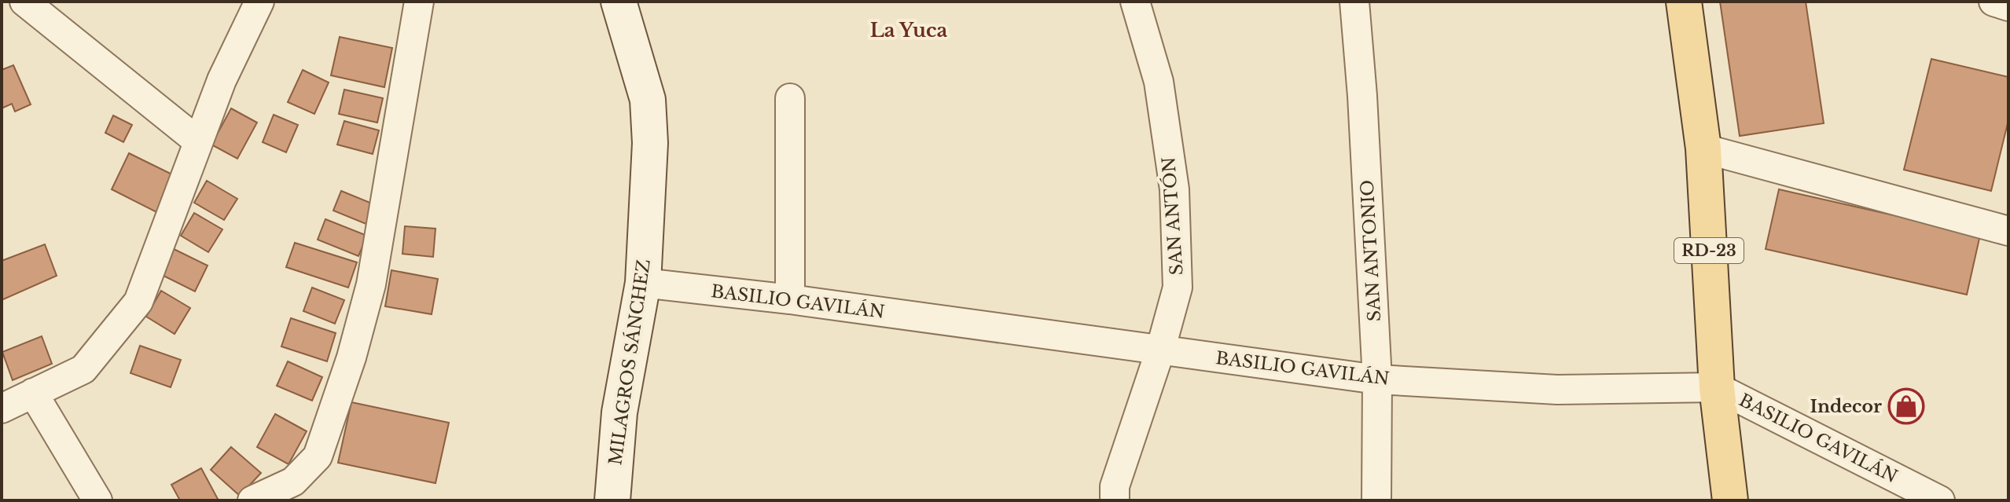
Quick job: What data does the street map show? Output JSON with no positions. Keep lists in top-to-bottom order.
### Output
{
  "streets": {
    "main road": ["RD-23", "MILAGROS SÁNCHEZ"],
    "street": ["SAN ANTÓN", "SAN ANTONIO", "BASILIO GAVILÁN"]
  },
  "crossings": [
    ["SAN ANTÓN", "BASILIO GAVILÁN"],
    ["SAN ANTONIO", "BASILIO GAVILÁN"],
    ["RD-23", "BASILIO GAVILÁN"],
    ["BASILIO GAVILÁN", "MILAGROS SÁNCHEZ"]
  ],
  "districts": ["La Yuca"],
  "places": {
    "shop": ["Indecor"]
  }
}
